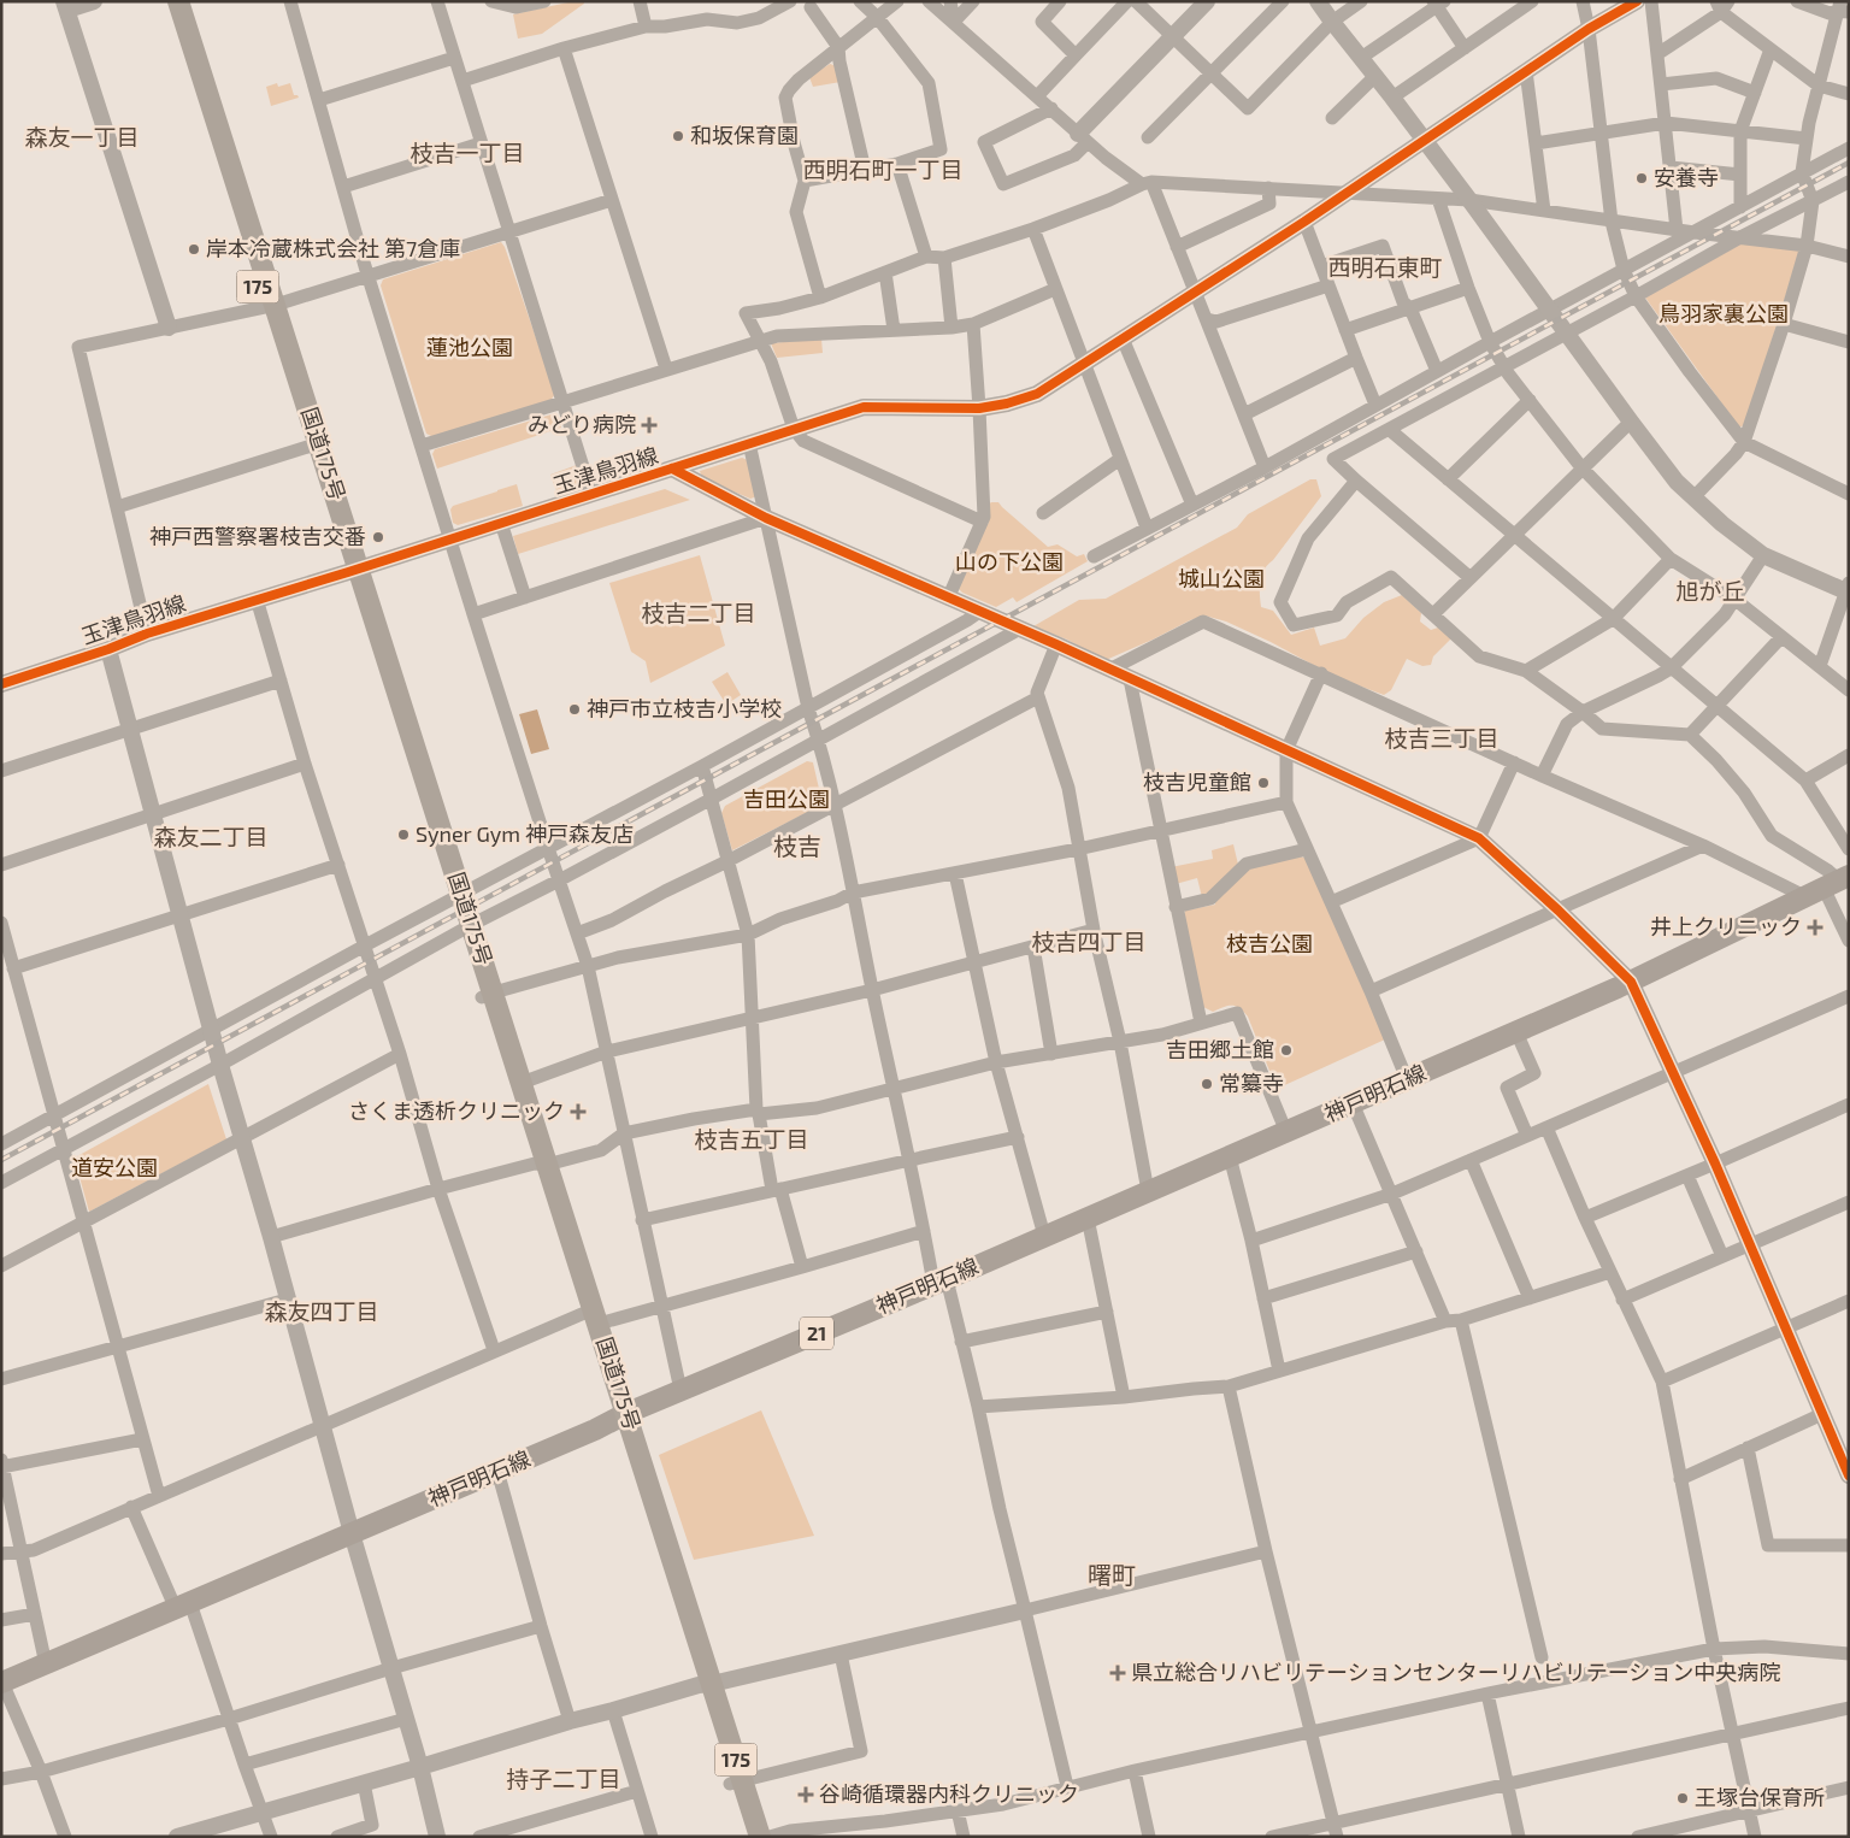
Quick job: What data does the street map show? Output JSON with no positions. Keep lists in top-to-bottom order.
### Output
{
  "streets": {
    "highway": ["175", "国道175号"],
    "main road": ["神戸明石線", "21"],
    "street": ["玉津鳥羽線"]
  },
  "crossings": [
    ["国道175号", "玉津鳥羽線"],
    ["国道175号", "神戸明石線"]
  ],
  "districts": [
    "森友一丁目",
    "枝吉一丁目",
    "西明石町一丁目",
    "西明石東町",
    "旭が丘",
    "枝吉二丁目",
    "枝吉三丁目",
    "森友二丁目",
    "枝吉",
    "枝吉四丁目",
    "枝吉五丁目",
    "森友四丁目",
    "曙町",
    "持子二丁目"
  ],
  "parks": [
    "鳥羽家裏公園",
    "蓮池公園",
    "山の下公園",
    "城山公園",
    "吉田公園",
    "枝吉公園",
    "道安公園"
  ],
  "places": {
    "other": [
      "和坂保育園",
      "安養寺",
      "岸本冷蔵株式会社 第7倉庫",
      "神戸西警察署枝吉交番",
      "神戸市立枝吉小学校",
      "枝吉児童館",
      "Syner Gym 神戸森友店",
      "吉田郷土館",
      "常纂寺",
      "王塚台保育所"
    ],
    "health": [
      "みどり病院",
      "井上クリニック",
      "さくま透析クリニック",
      "県立総合リハビリテーションセンターリハビリテーション中央病院",
      "谷崎循環器内科クリニック"
    ]
  }
}
